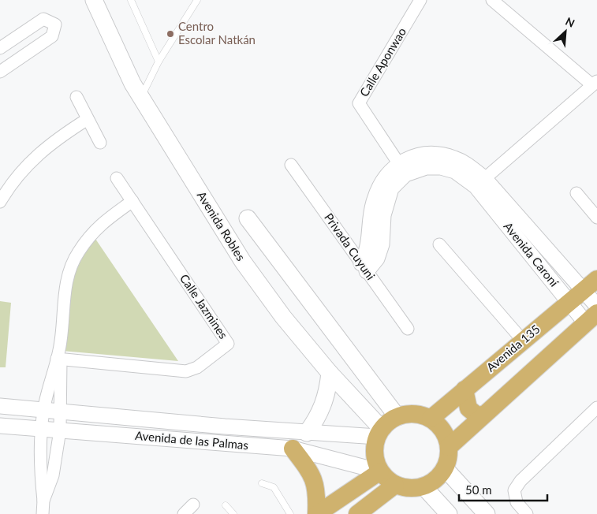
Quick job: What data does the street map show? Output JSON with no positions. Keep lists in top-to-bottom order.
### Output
{
  "streets": {
    "main road": ["Avenida Robles", "Avenida 135"],
    "street": [
      "Calle Aponwao",
      "Privada Cuyuni",
      "Avenida Caroní",
      "Calle Jazmines",
      "Avenida de las Palmas"
    ]
  },
  "crossings": [
    ["Avenida Robles", "Avenida 135"],
    ["Avenida Robles", "Avenida de las Palmas"],
    ["Avenida Caroní", "Avenida 135"],
    ["Avenida 135", "Avenida de las Palmas"]
  ],
  "places": ["Centro Escolar Natkán"],
  "scale_bar": "50 m",
  "north": "top right"
}
